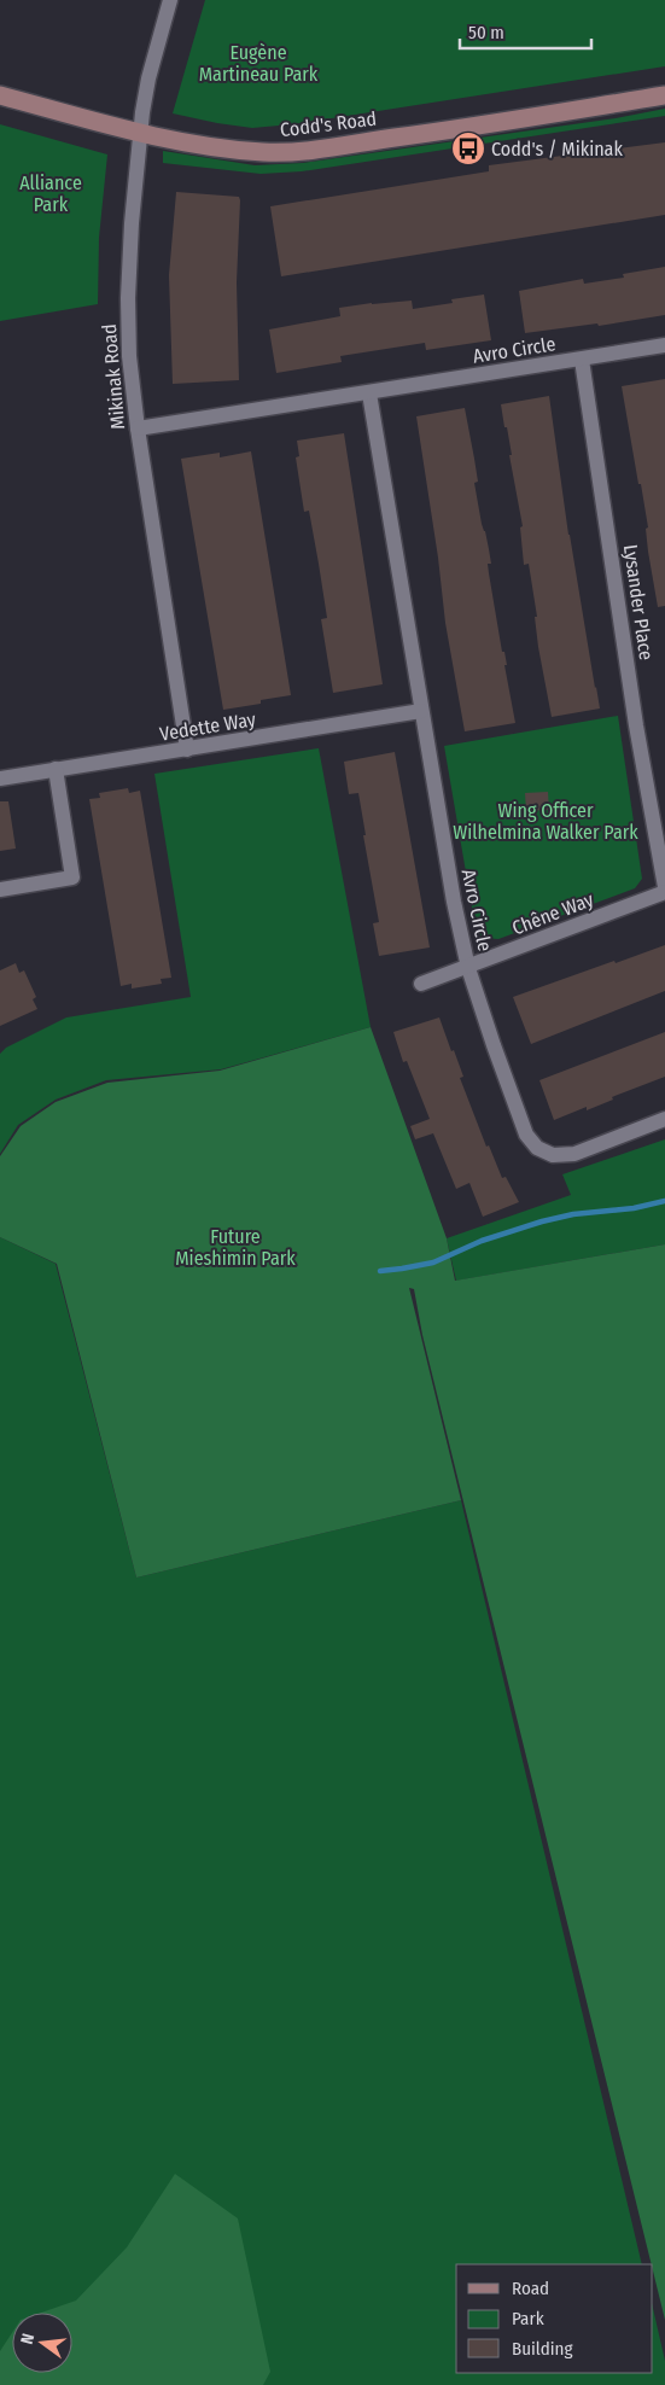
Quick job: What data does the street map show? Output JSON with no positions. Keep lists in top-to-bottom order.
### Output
{
  "streets": {
    "street": [
      "Codd's Road",
      "Avro Circle",
      "Mikinak Road",
      "Lysander Place",
      "Vedette Way",
      "Chêne Way"
    ]
  },
  "crossings": [
    ["Codd's Road", "Mikinak Road"],
    ["Avro Circle", "Mikinak Road"],
    ["Avro Circle", "Lysander Place"],
    ["Avro Circle", "Vedette Way"],
    ["Avro Circle", "Chêne Way"],
    ["Mikinak Road", "Vedette Way"]
  ],
  "parks": [
    "Eugène Martineau Park",
    "Alliance Park",
    "Wing Officer Wilhelmina Walker Park",
    "Future Mieshimin Park"
  ],
  "places": {
    "bus stop": ["Codd's / Mikinak"]
  },
  "legend": ["Road", "Park", "Building"],
  "scale_bar": "50 m",
  "north": "left"
}
